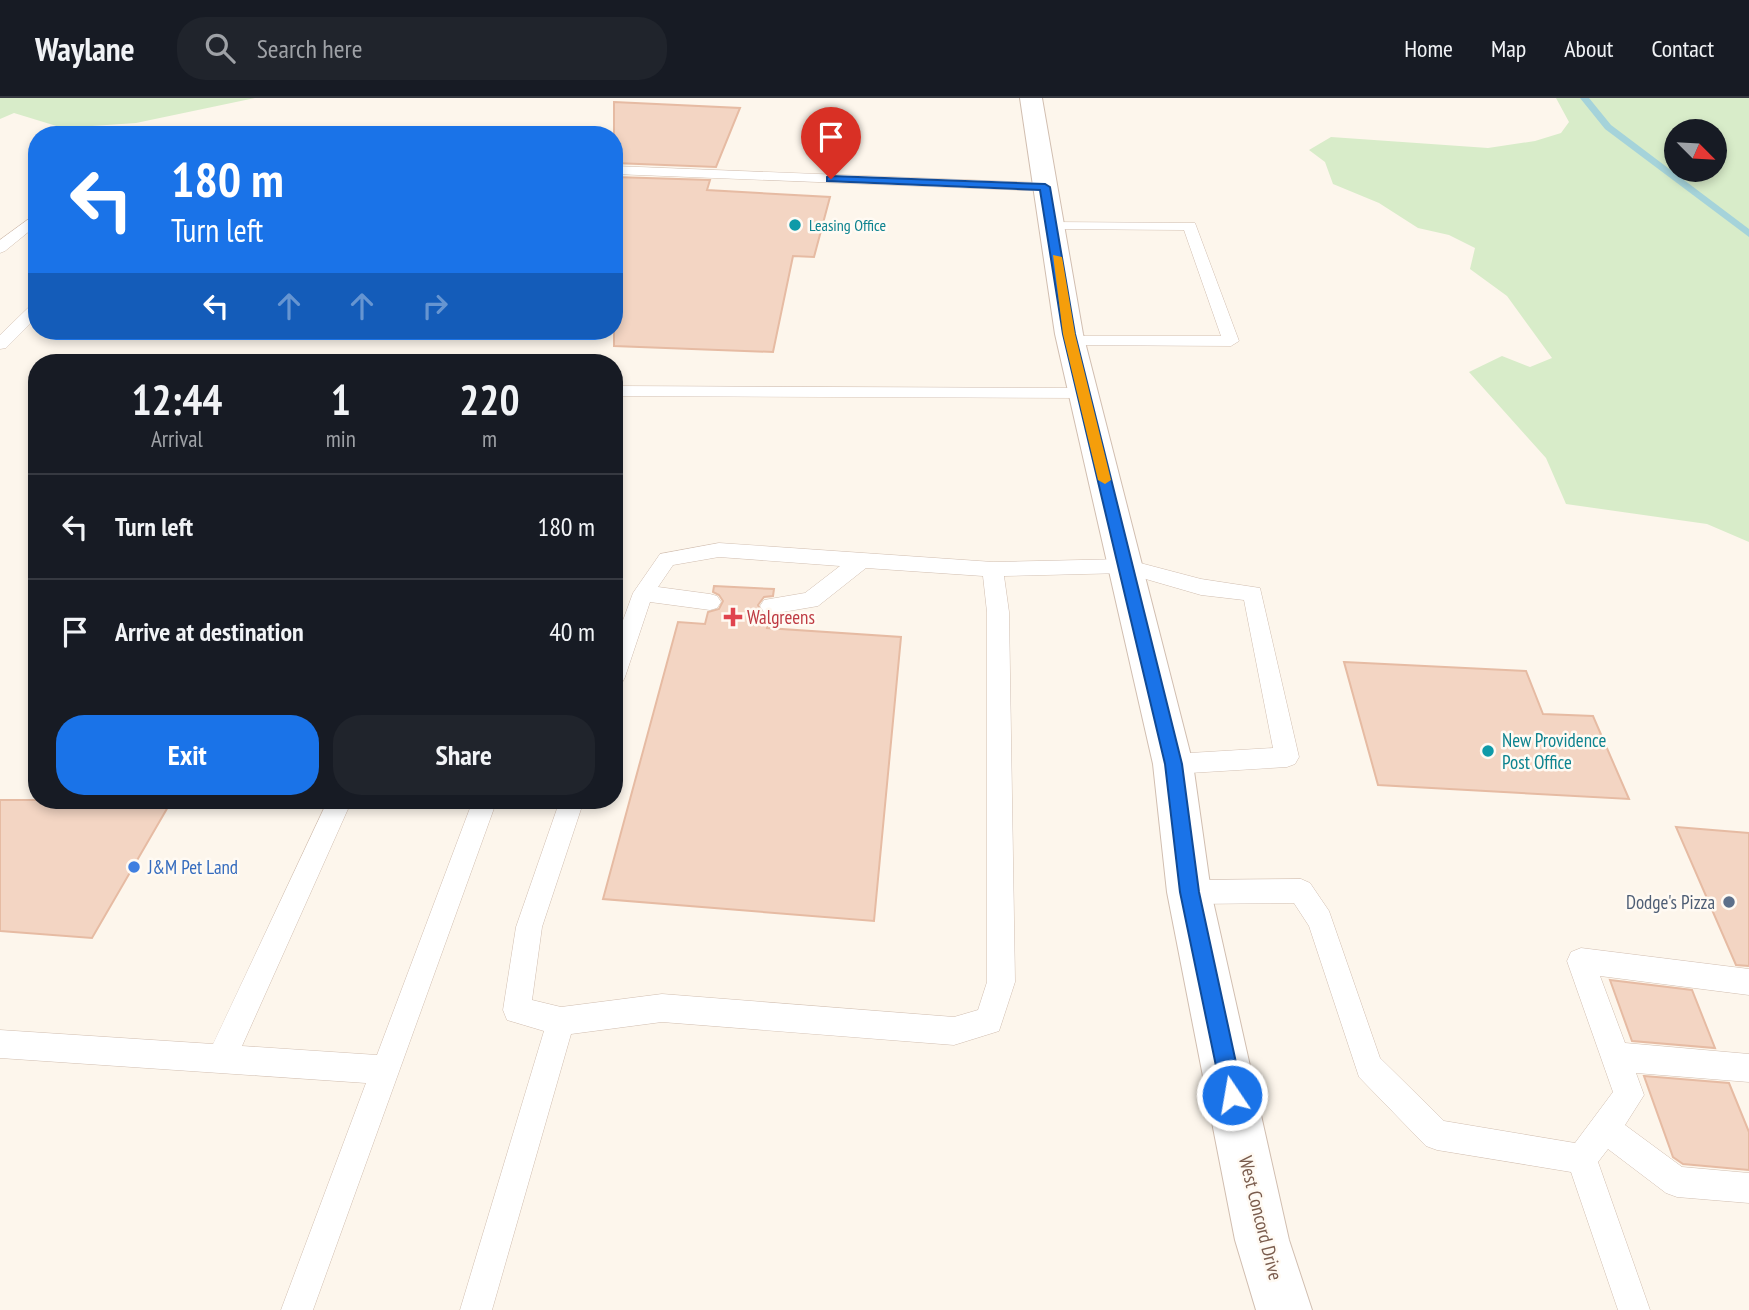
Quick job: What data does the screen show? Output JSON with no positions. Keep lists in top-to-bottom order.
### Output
{
  "streets": {
    "street": ["West Concord Drive"]
  },
  "places": {
    "other": [
      "Leasing Office",
      "New Providence Post Office",
      "J&M Pet Land",
      "Dodge's Pizza"
    ],
    "health": ["Walgreens"]
  },
  "north": "bottom right",
  "page": {
    "header": "Waylane",
    "search": "Search here",
    "nav": [
      "Home",
      "Map",
      "About",
      "Contact"
    ],
    "turn": ["180 m", "Turn left"],
    "eta": [
      "12:44",
      "Arrival",
      "1",
      "min",
      "220",
      "m"
    ],
    "list": [
      {
        "name": "Turn left",
        "value": "180 m"
      },
      {
        "name": "Arrive at destination",
        "value": "40 m"
      }
    ],
    "buttons": ["Exit", "Share"]
  }
}
